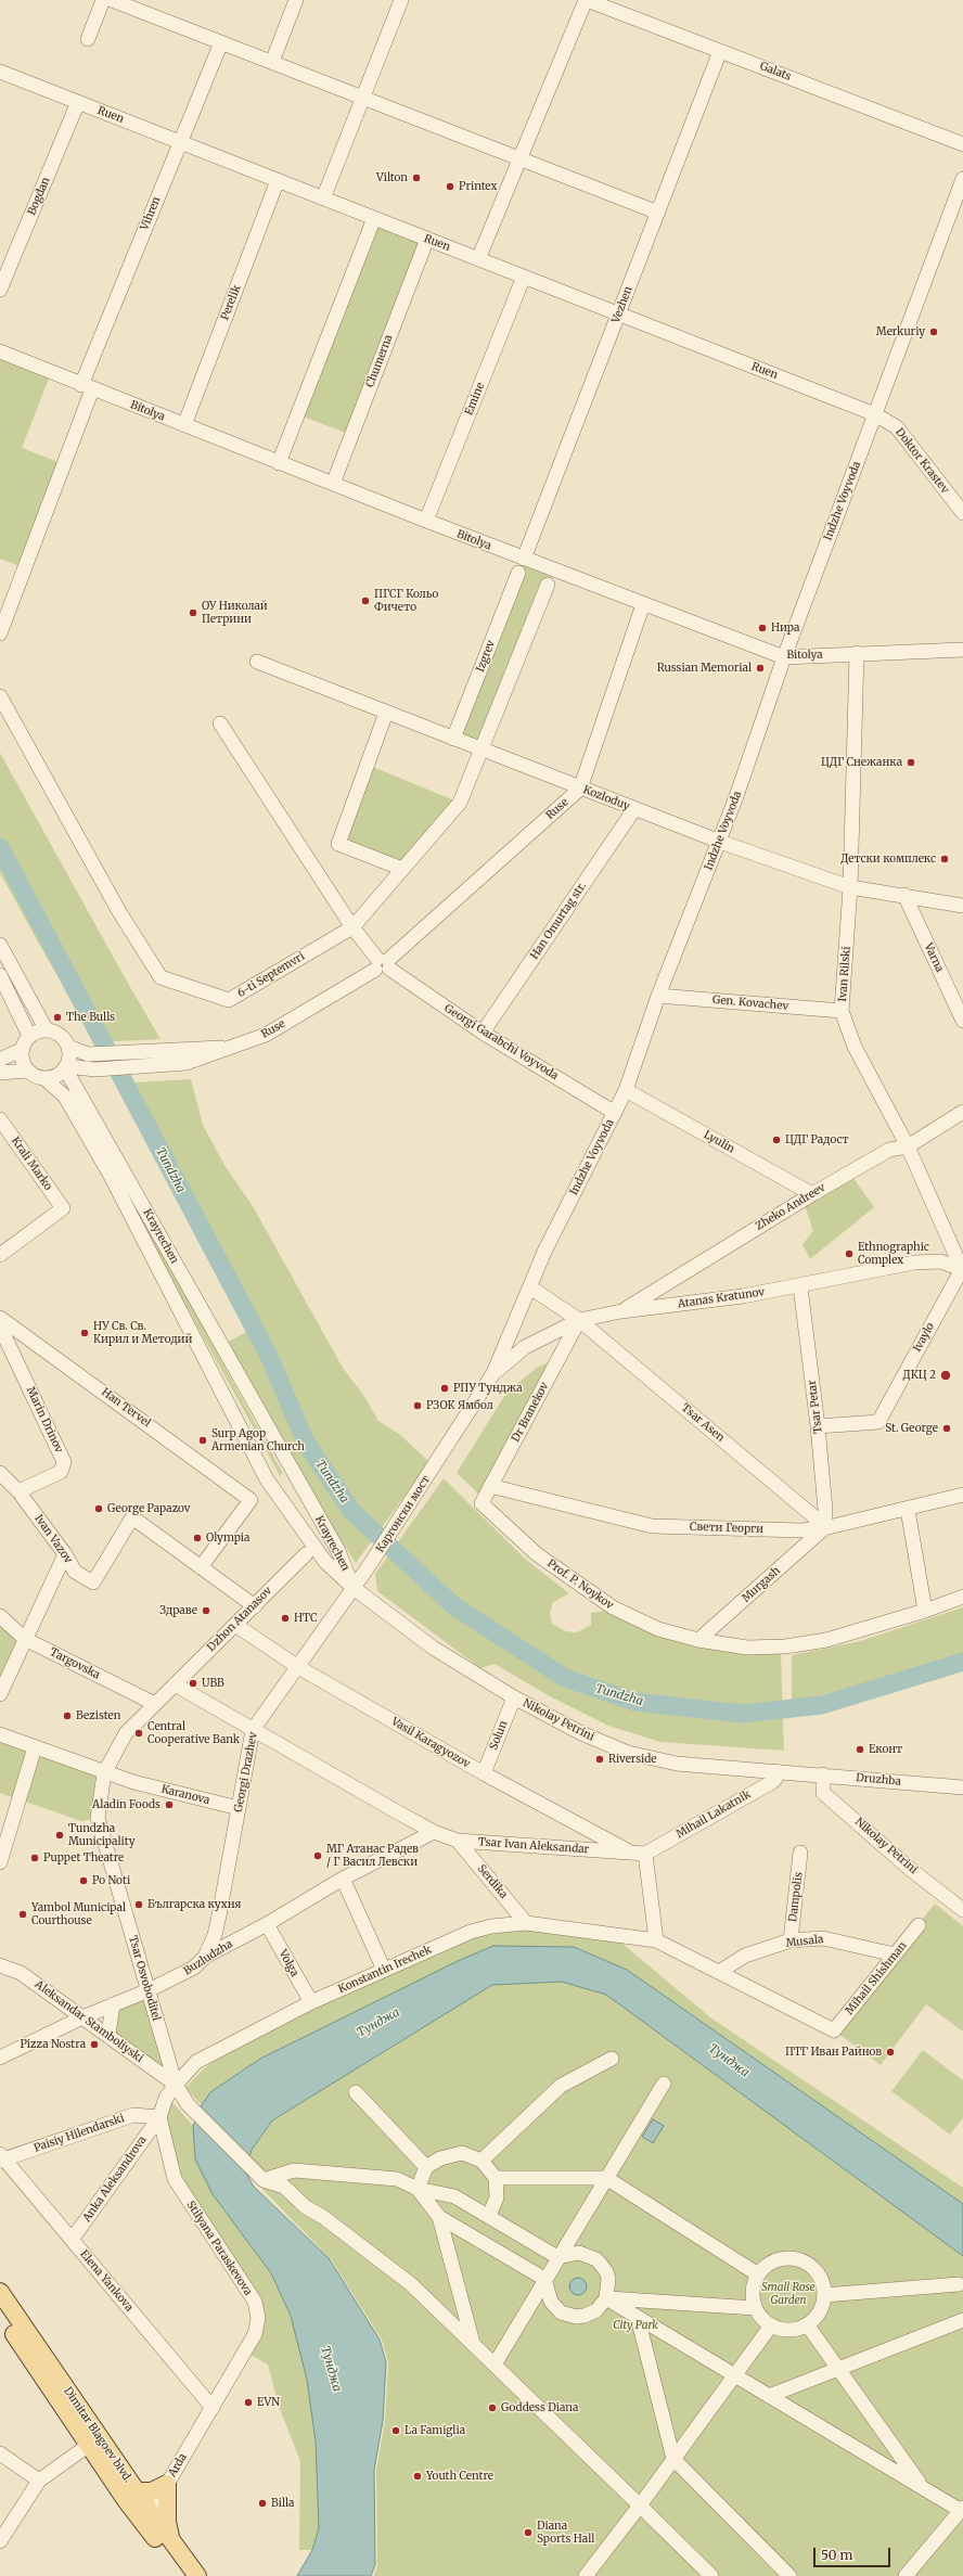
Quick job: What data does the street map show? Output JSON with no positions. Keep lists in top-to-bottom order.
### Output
{
  "streets": {
    "main road": ["Dimitar Blagoev blvd."],
    "street": [
      "Galats",
      "Ruen",
      "Bogdan",
      "Vihren",
      "Perelik",
      "Vezhen",
      "Chumerna",
      "Emine",
      "Bitolya",
      "Doktor Krastev",
      "Indzhe Voyvoda",
      "Izgrev",
      "Kozloduy",
      "Ruse",
      "Han Omurtag str.",
      "Varna",
      "Ivan Rilski",
      "6-ti Septemvri",
      "Gen. Kovachev",
      "Georgi Garabchi Voyvoda",
      "Lyulin",
      "Krali Marko",
      "Zheko Andreev",
      "Krayrechen",
      "Atanas Kratunov",
      "Ivaylo",
      "Tsar Petar",
      "Han Tervel",
      "Dr Branekov",
      "Marin Drinov",
      "Tsar Asen",
      "Каргонски мост",
      "Свети Георги",
      "Ivan Vazov",
      "Prof. P. Noykov",
      "Murgash",
      "Dzhon Atanasov",
      "Targovska",
      "Nikolay Petrini",
      "Solun",
      "Vasil Karagyozov",
      "Georgi Drazhev",
      "Druzhba",
      "Karanova",
      "Mihail Lakatnik",
      "Tsar Ivan Aleksandar",
      "Serdika",
      "Dampolis",
      "Musala",
      "Buzludzha",
      "Volga",
      "Konstantin Irechek",
      "Tsar Osvoboditel",
      "Mihail Shishman",
      "Aleksandar Stamboliyski",
      "Paisiy Hilendarski",
      "Anka Aleksandrova",
      "Stilyana Paraskevova",
      "Elena Yankova",
      "Arda"
    ]
  },
  "crossings": [
    ["Galats", "Vezhen"],
    ["Ruen", "Bogdan"],
    ["Ruen", "Vihren"],
    ["Ruen", "Perelik"],
    ["Ruen", "Vezhen"],
    ["Ruen", "Chumerna"],
    ["Ruen", "Emine"],
    ["Ruen", "Doktor Krastev"],
    ["Ruen", "Indzhe Voyvoda"],
    ["Vihren", "Bitolya"],
    ["Perelik", "Bitolya"],
    ["Vezhen", "Bitolya"],
    ["Chumerna", "Bitolya"],
    ["Emine", "Bitolya"],
    ["Bitolya", "Indzhe Voyvoda"],
    ["Bitolya", "Ruse"],
    ["Bitolya", "Ivan Rilski"],
    ["Doktor Krastev", "Indzhe Voyvoda"],
    ["Indzhe Voyvoda", "Kozloduy"],
    ["Indzhe Voyvoda", "Gen. Kovachev"],
    ["Indzhe Voyvoda", "Georgi Garabchi Voyvoda"],
    ["Indzhe Voyvoda", "Lyulin"],
    ["Indzhe Voyvoda", "Atanas Kratunov"],
    ["Indzhe Voyvoda", "Tsar Asen"],
    ["Indzhe Voyvoda", "Каргонски мост"],
    ["Izgrev", "Kozloduy"],
    ["Kozloduy", "Ruse"],
    ["Kozloduy", "Han Omurtag str."],
    ["Kozloduy", "Varna"],
    ["Kozloduy", "Ivan Rilski"],
    ["Kozloduy", "6-ti Septemvri"],
    ["Ruse", "Georgi Garabchi Voyvoda"],
    ["Han Omurtag str.", "Georgi Garabchi Voyvoda"],
    ["Ivan Rilski", "Gen. Kovachev"],
    ["Ivan Rilski", "Zheko Andreev"],
    ["Ivan Rilski", "Atanas Kratunov"],
    ["Ivan Rilski", "Ivaylo"],
    ["6-ti Septemvri", "Georgi Garabchi Voyvoda"],
    ["Lyulin", "Zheko Andreev"],
    ["Zheko Andreev", "Atanas Kratunov"],
    ["Krayrechen", "Каргонски мост"],
    ["Krayrechen", "Nikolay Petrini"],
    ["Krayrechen", "Georgi Drazhev"],
    ["Atanas Kratunov", "Ivaylo"],
    ["Atanas Kratunov", "Tsar Petar"],
    ["Atanas Kratunov", "Dr Branekov"],
    ["Atanas Kratunov", "Tsar Asen"],
    ["Ivaylo", "Tsar Petar"],
    ["Tsar Petar", "Tsar Asen"],
    ["Tsar Petar", "Свети Георги"],
    ["Tsar Petar", "Murgash"],
    ["Han Tervel", "Ivan Vazov"],
    ["Dr Branekov", "Tsar Asen"],
    ["Dr Branekov", "Свети Георги"],
    ["Dr Branekov", "Prof. P. Noykov"],
    ["Marin Drinov", "Ivan Vazov"],
    ["Tsar Asen", "Свети Георги"],
    ["Tsar Asen", "Murgash"],
    ["Каргонски мост", "Nikolay Petrini"],
    ["Каргонски мост", "Georgi Drazhev"],
    ["Свети Георги", "Murgash"],
    ["Prof. P. Noykov", "Murgash"],
    ["Dzhon Atanasov", "Targovska"],
    ["Dzhon Atanasov", "Vasil Karagyozov"],
    ["Dzhon Atanasov", "Karanova"],
    ["Dzhon Atanasov", "Tsar Ivan Aleksandar"],
    ["Dzhon Atanasov", "Tsar Osvoboditel"],
    ["Nikolay Petrini", "Solun"],
    ["Nikolay Petrini", "Georgi Drazhev"],
    ["Nikolay Petrini", "Druzhba"],
    ["Nikolay Petrini", "Mihail Lakatnik"],
    ["Solun", "Vasil Karagyozov"],
    ["Vasil Karagyozov", "Georgi Drazhev"],
    ["Vasil Karagyozov", "Tsar Ivan Aleksandar"],
    ["Georgi Drazhev", "Karanova"],
    ["Georgi Drazhev", "Tsar Ivan Aleksandar"],
    ["Georgi Drazhev", "Buzludzha"],
    ["Karanova", "Tsar Osvoboditel"],
    ["Mihail Lakatnik", "Tsar Ivan Aleksandar"],
    ["Tsar Ivan Aleksandar", "Serdika"],
    ["Tsar Ivan Aleksandar", "Buzludzha"],
    ["Serdika", "Konstantin Irechek"],
    ["Dampolis", "Musala"],
    ["Musala", "Mihail Shishman"],
    ["Buzludzha", "Volga"],
    ["Buzludzha", "Tsar Osvoboditel"],
    ["Buzludzha", "Aleksandar Stamboliyski"],
    ["Volga", "Konstantin Irechek"],
    ["Konstantin Irechek", "Tsar Osvoboditel"],
    ["Konstantin Irechek", "Aleksandar Stamboliyski"],
    ["Tsar Osvoboditel", "Aleksandar Stamboliyski"],
    ["Paisiy Hilendarski", "Anka Aleksandrova"],
    ["Paisiy Hilendarski", "Stilyana Paraskevova"],
    ["Paisiy Hilendarski", "Elena Yankova"],
    ["Anka Aleksandrova", "Stilyana Paraskevova"],
    ["Anka Aleksandrova", "Elena Yankova"],
    ["Stilyana Paraskevova", "Elena Yankova"],
    ["Stilyana Paraskevova", "Arda"],
    ["Elena Yankova", "Arda"],
    ["Dimitar Blagoev blvd.", "Arda"]
  ],
  "water": ["Tundzha", "Тунджа"],
  "parks": ["Small Rose Garden", "City Park"],
  "places": [
    "Vilton",
    "Printex",
    "Merkuriy",
    "ПГСГ Кольо Фичето",
    "ОУ Николай Петрини",
    "Нира",
    "Russian Memorial",
    "ЦДГ Снежанка",
    "Детски комплекс",
    "The Bulls",
    "ЦДГ Радост",
    "Ethnographic Complex",
    "НУ Св. Св. Кирил и Методий",
    "ДКЦ 2",
    "РПУ Тунджа",
    "РЗОК Ямбол",
    "St. George",
    "Surp Agop Armenian Church",
    "George Papazov",
    "Olympia",
    "Здраве",
    "НТС",
    "UBB",
    "Bezisten",
    "Central Cooperative Bank",
    "Еконт",
    "Riverside",
    "Aladin Foods",
    "Tundzha Municipality",
    "МГ Атанас Радев / Г Васил Левски",
    "Puppet Theatre",
    "Po Noti",
    "Българска кухня",
    "Yambol Municipal Courthouse",
    "Pizza Nostra",
    "ПТГ Иван Райнов",
    "EVN",
    "Goddess Diana",
    "La Famiglia",
    "Youth Centre",
    "Billa",
    "Diana Sports Hall"
  ],
  "scale_bar": "50 m"
}
